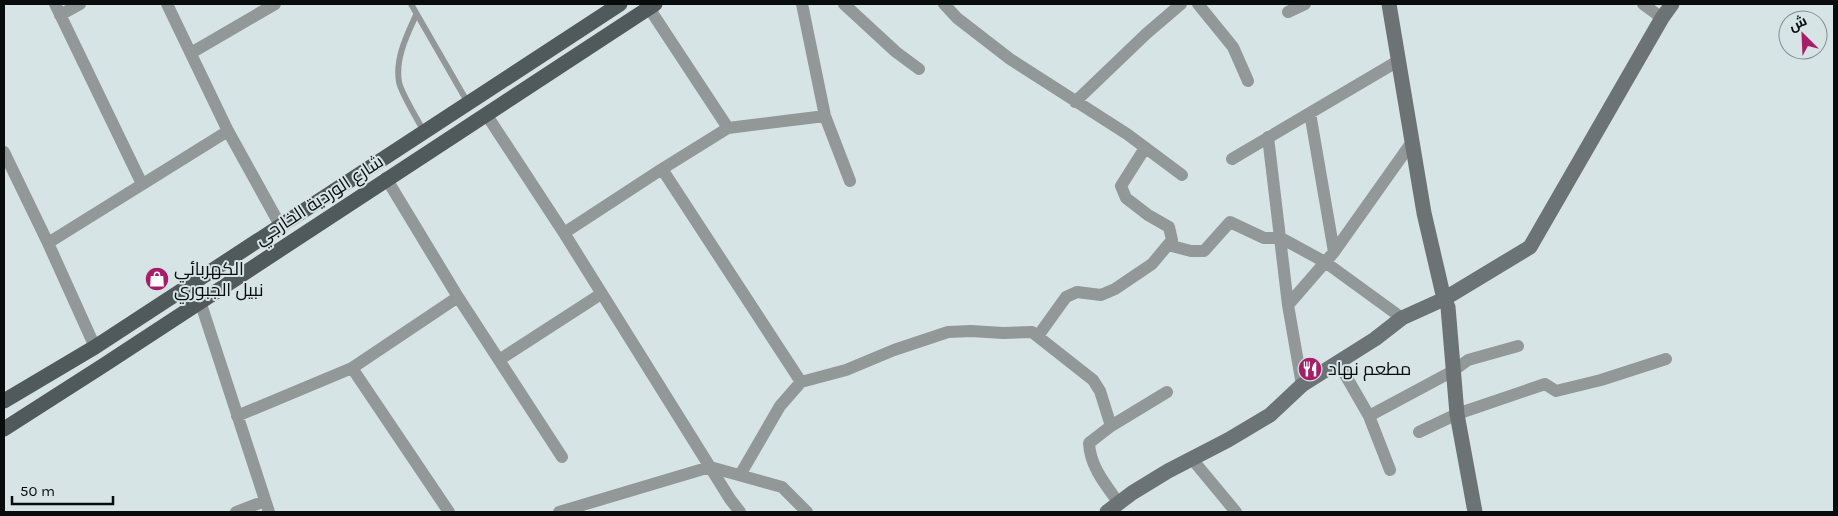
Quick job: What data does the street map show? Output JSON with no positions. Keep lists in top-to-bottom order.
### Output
{
  "streets": {
    "main road": ["شارع الوردية الخارجي"]
  },
  "places": {
    "shop": ["الكهربائي نبيل الجبوري"],
    "restaurant": ["مطعم نهاد"]
  },
  "scale_bar": "50 m",
  "north": "top left"
}
